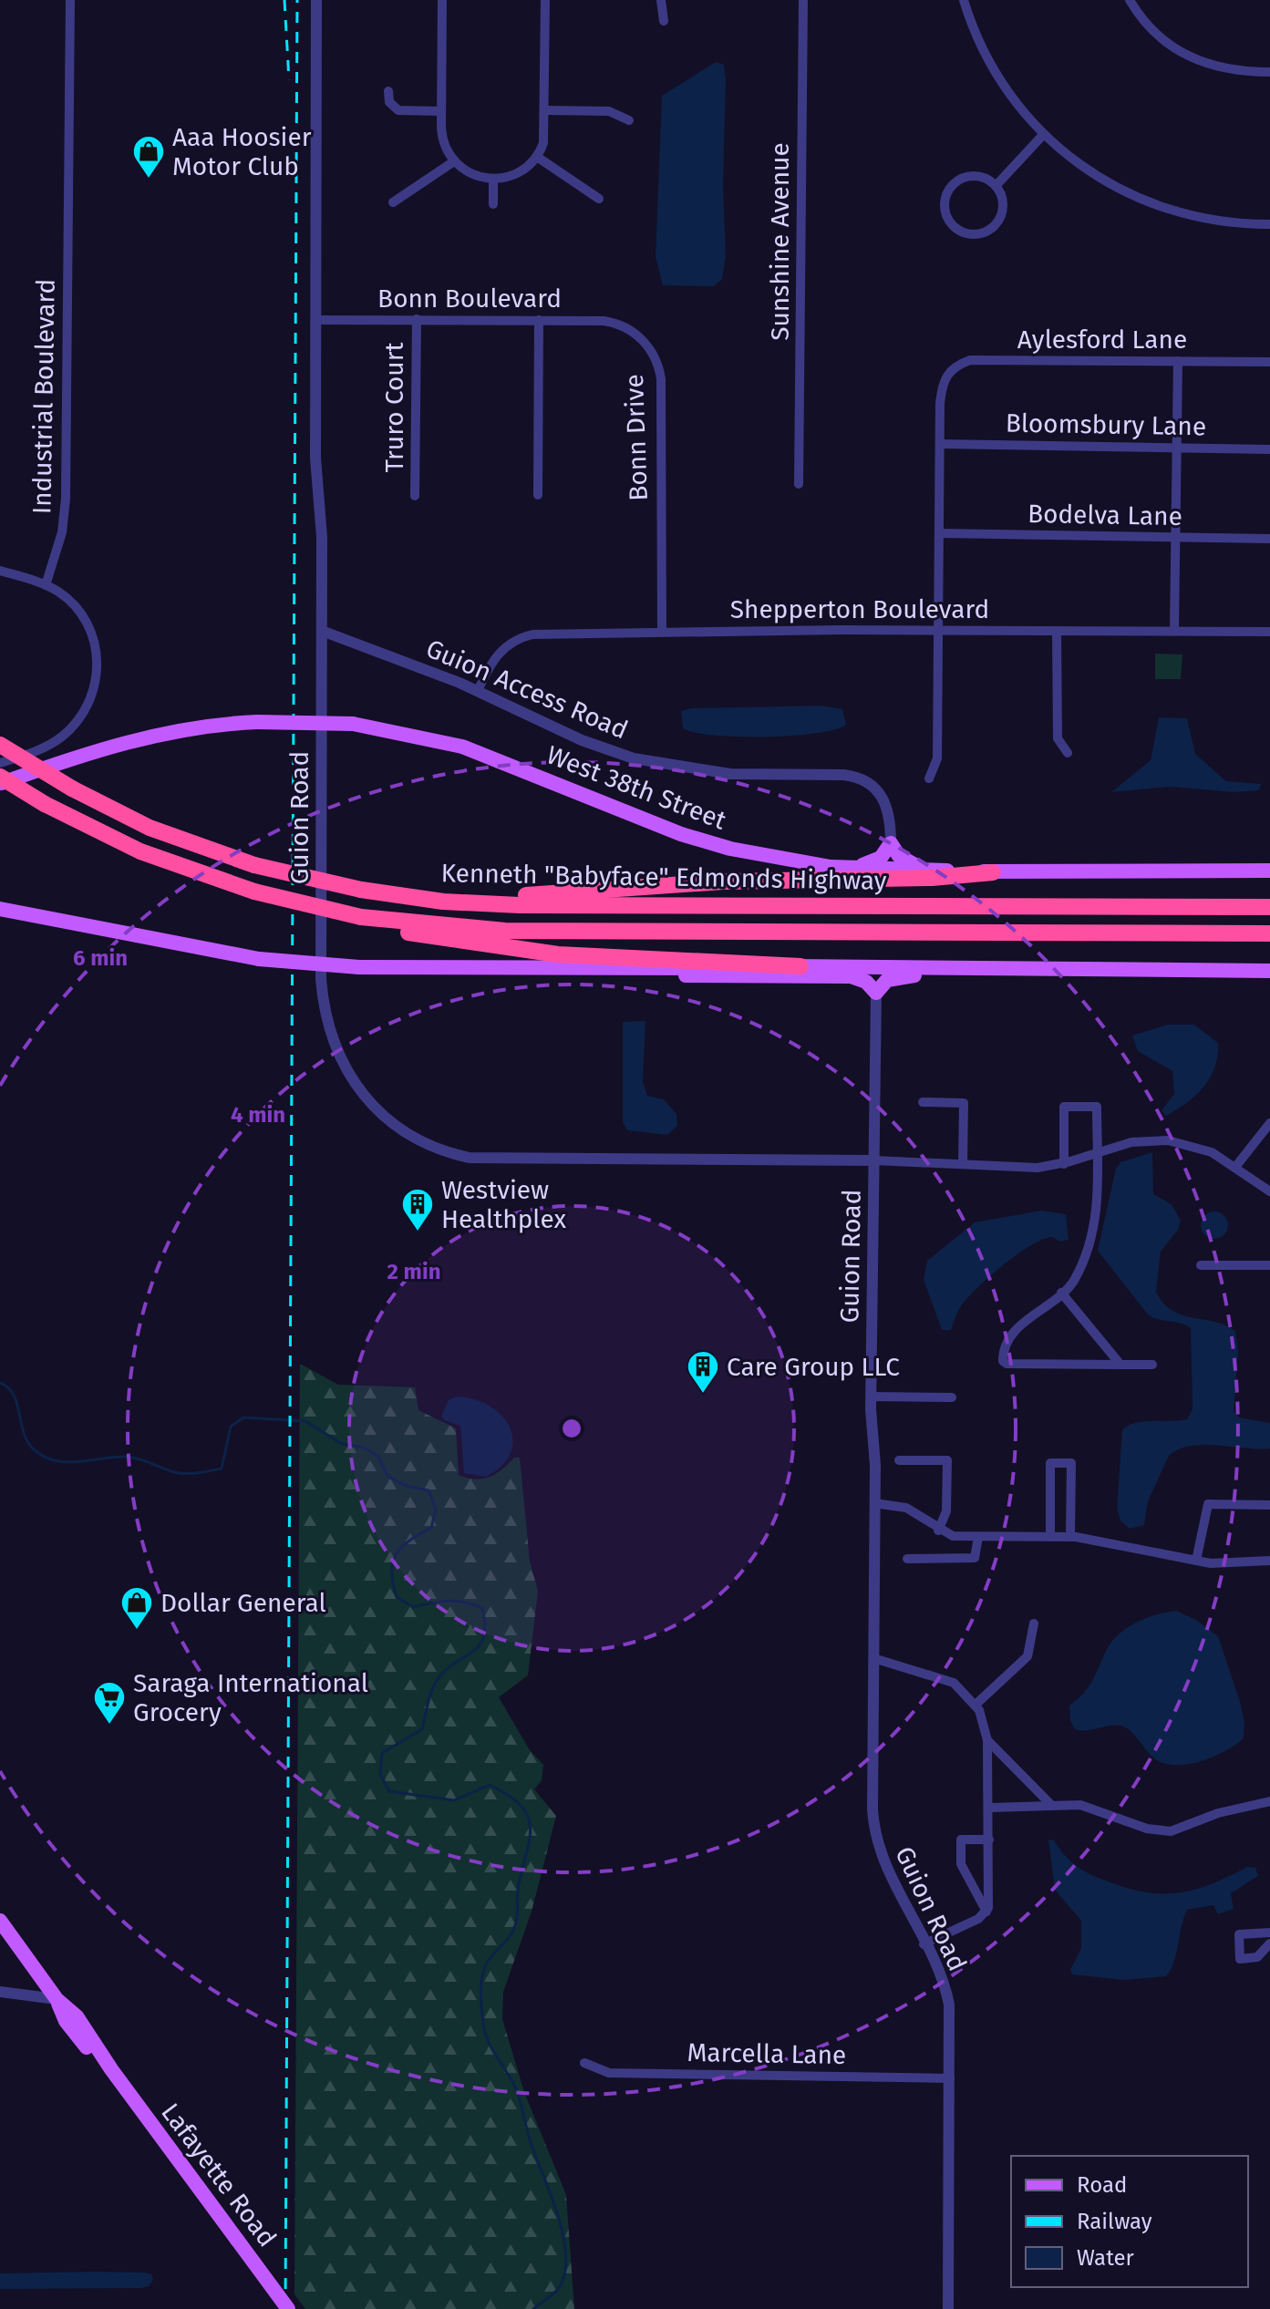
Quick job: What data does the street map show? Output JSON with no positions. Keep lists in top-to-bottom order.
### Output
{
  "streets": {
    "highway": ["Kenneth \"Babyface\" Edmonds Highway"],
    "main road": ["West 38th Street", "Lafayette Road"],
    "street": [
      "Sunshine Avenue",
      "Bonn Boulevard",
      "Aylesford Lane",
      "Industrial Boulevard",
      "Truro Court",
      "Bloomsbury Lane",
      "Bonn Drive",
      "Bodelva Lane",
      "Shepperton Boulevard",
      "Guion Access Road",
      "Guion Road",
      "Marcella Lane"
    ]
  },
  "crossings": [
    ["Bonn Boulevard", "Truro Court"],
    ["Bonn Boulevard", "Bonn Drive"],
    ["Bonn Boulevard", "Guion Road"],
    ["Aylesford Lane", "Bloomsbury Lane"],
    ["Bonn Drive", "Shepperton Boulevard"],
    ["Shepperton Boulevard", "Guion Access Road"],
    ["Guion Access Road", "Guion Road"],
    ["Guion Road", "Marcella Lane"]
  ],
  "places": {
    "shop": ["Aaa Hoosier Motor Club", "Dollar General"],
    "building": ["Westview Healthplex", "Care Group LLC"],
    "supermarket": ["Saraga International Grocery"]
  },
  "legend": ["Road", "Railway", "Water"],
  "rings": ["6 min", "4 min", "2 min"]
}
